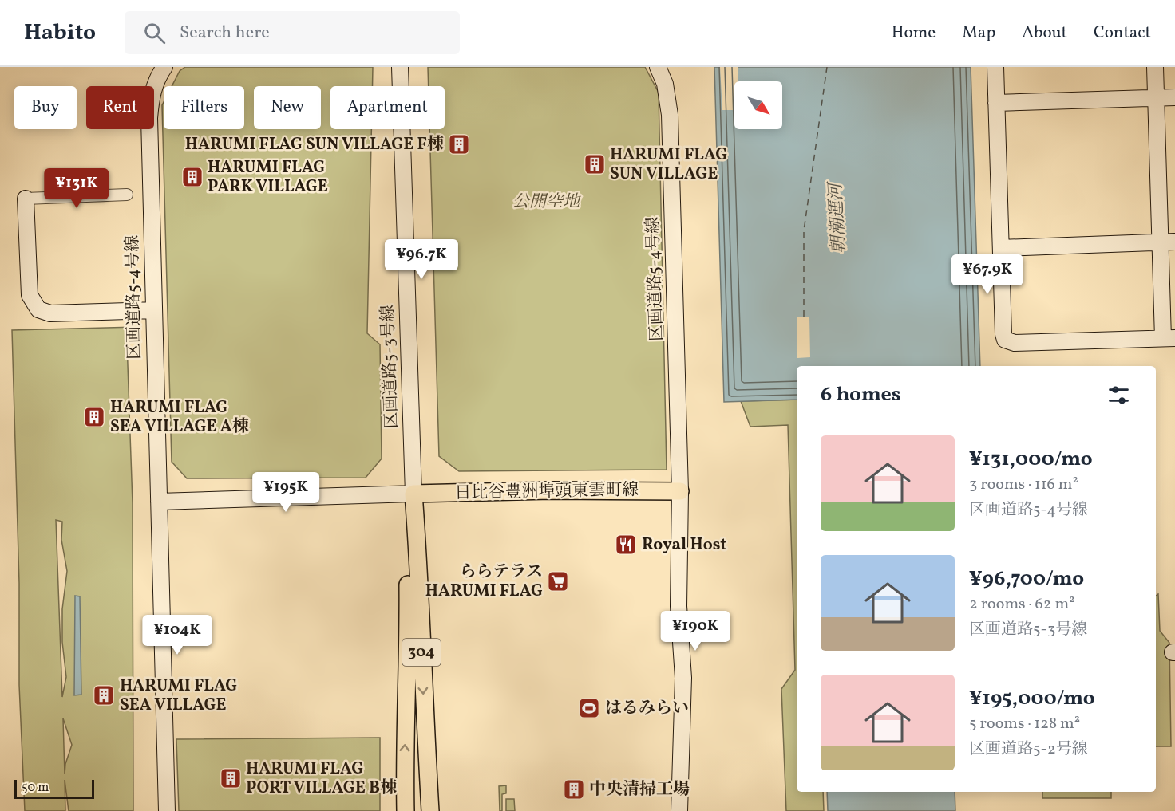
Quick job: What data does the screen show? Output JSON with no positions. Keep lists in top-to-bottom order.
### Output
{
  "streets": {
    "main road": ["日比谷豊洲埠頭東雲町線", "304"],
    "street": ["区画道路5-4号線", "区画道路5-3号線"]
  },
  "crossings": [
    ["区画道路5-4号線", "日比谷豊洲埠頭東雲町線"],
    ["区画道路5-3号線", "日比谷豊洲埠頭東雲町線"],
    ["区画道路5-3号線", "304"],
    ["日比谷豊洲埠頭東雲町線", "304"]
  ],
  "water": ["朝潮運河"],
  "parks": ["公開空地"],
  "places": {
    "building": [
      "HARUMI FLAG SUN VILLAGE F棟",
      "HARUMI FLAG SUN VILLAGE",
      "HARUMI FLAG PARK VILLAGE",
      "HARUMI FLAG SEA VILLAGE A棟",
      "HARUMI FLAG SEA VILLAGE",
      "HARUMI FLAG PORT VILLAGE B棟",
      "中央清掃工場"
    ],
    "restaurant": ["Royal Host"],
    "supermarket": ["ららテラス HARUMI FLAG"],
    "sports": ["はるみらい"]
  },
  "scale_bar": "50 m",
  "north": "bottom right",
  "page": {
    "header": "Habito",
    "search": "Search here",
    "nav": [
      "Home",
      "Map",
      "About",
      "Contact"
    ],
    "chip": [
      "Buy",
      "Rent",
      "Filters",
      "New",
      "Apartment"
    ],
    "price": [
      "¥131K",
      "¥96.7K",
      "¥67.9K",
      "¥195K",
      "¥190K",
      "¥104K"
    ],
    "heading": "6 homes",
    "list": [
      {
        "name": "¥131,000/mo",
        "note": "3 rooms · 116 m² · 区画道路5-4号線"
      },
      {
        "name": "¥96,700/mo",
        "note": "2 rooms · 62 m² · 区画道路5-3号線"
      },
      {
        "name": "¥195,000/mo",
        "note": "5 rooms · 128 m² · 区画道路5-2号線"
      }
    ],
    "scale": "50 m"
  }
}
